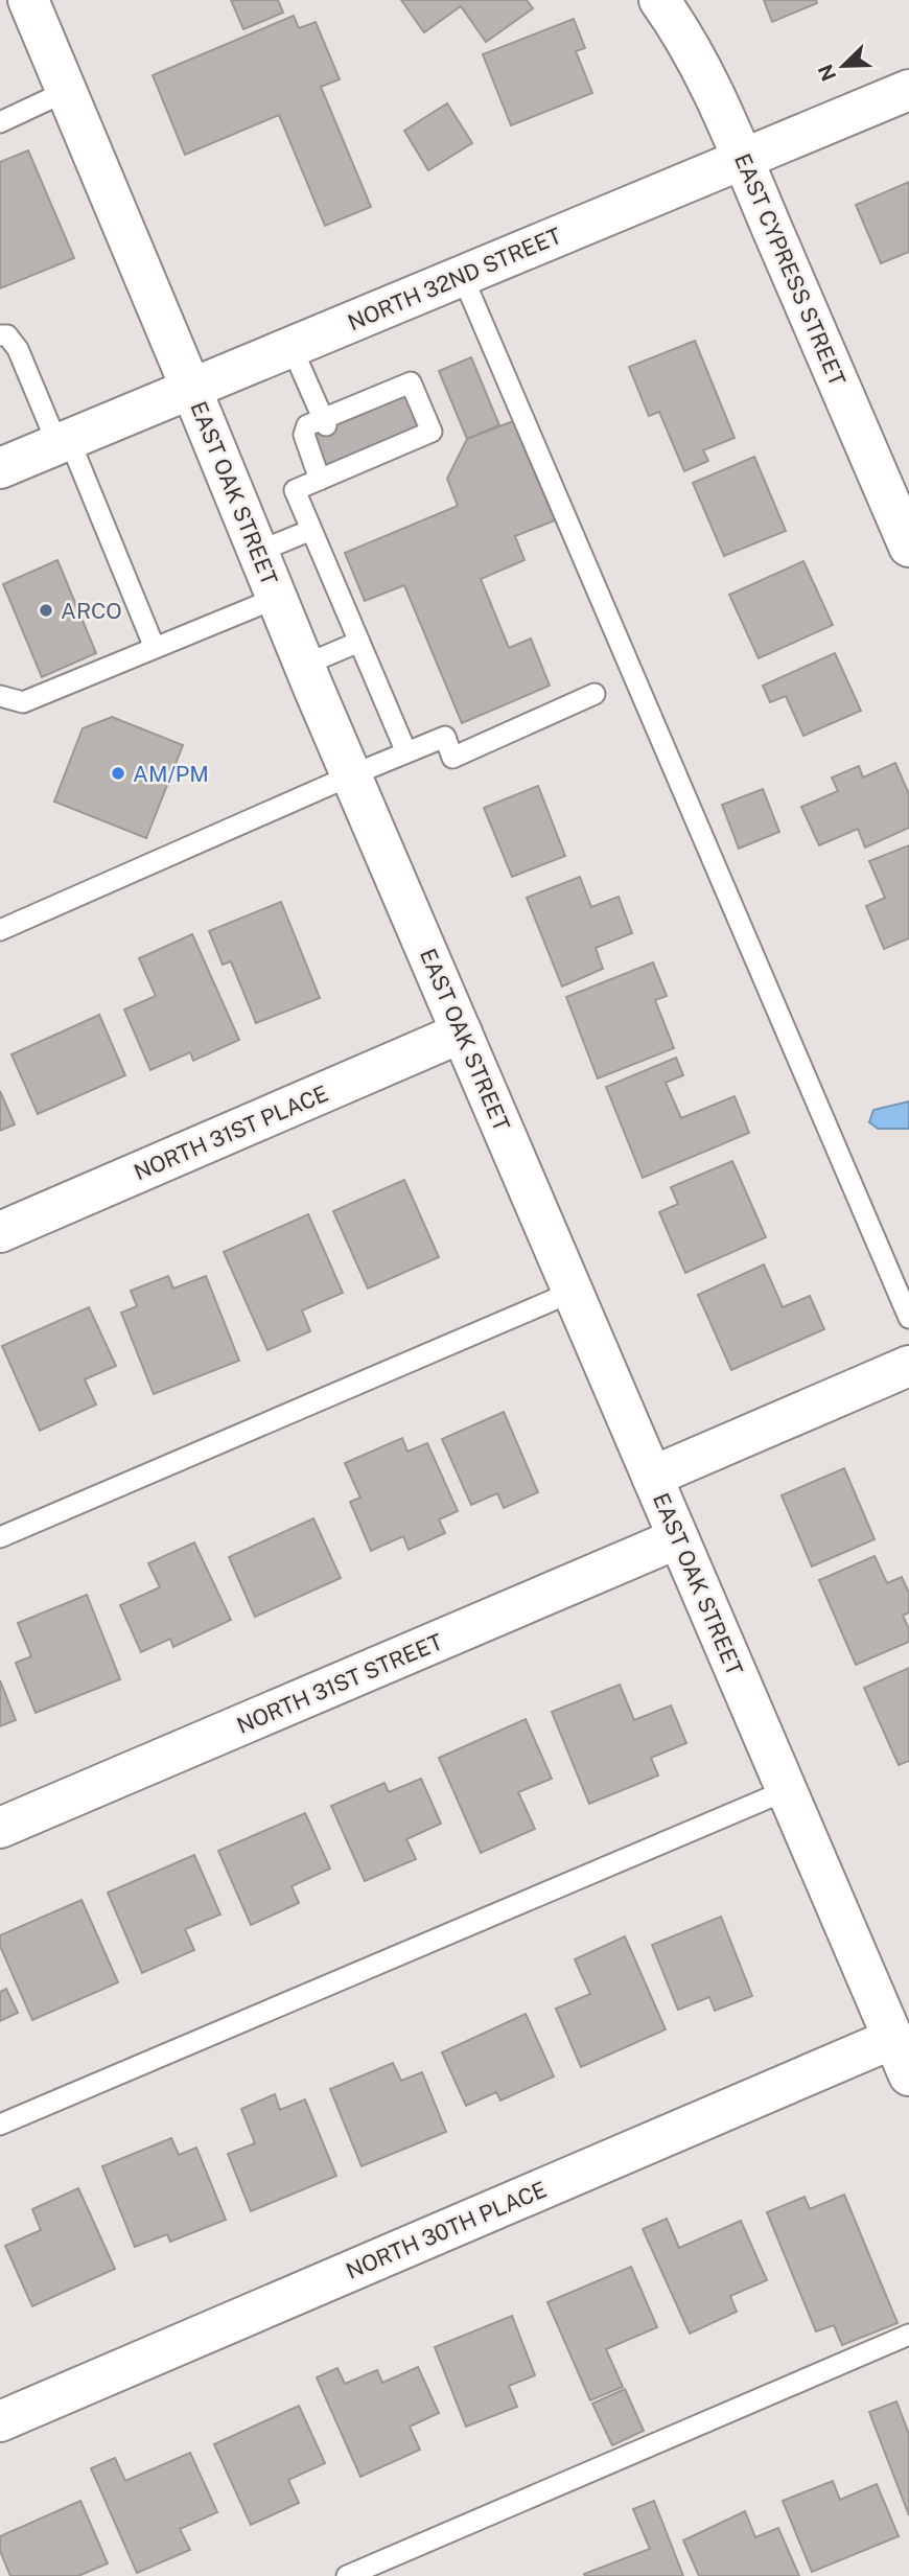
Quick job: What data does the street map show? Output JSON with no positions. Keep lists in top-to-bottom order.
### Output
{
  "streets": {
    "street": [
      "EAST CYPRESS STREET",
      "NORTH 32ND STREET",
      "EAST OAK STREET",
      "NORTH 31ST PLACE",
      "NORTH 31ST STREET",
      "NORTH 30TH PLACE"
    ]
  },
  "crossings": [
    ["EAST CYPRESS STREET", "NORTH 32ND STREET"],
    ["NORTH 32ND STREET", "EAST OAK STREET"],
    ["EAST OAK STREET", "NORTH 31ST PLACE"],
    ["EAST OAK STREET", "NORTH 31ST STREET"],
    ["EAST OAK STREET", "NORTH 30TH PLACE"]
  ],
  "places": ["ARCO", "AM/PM"],
  "north": "bottom left"
}
